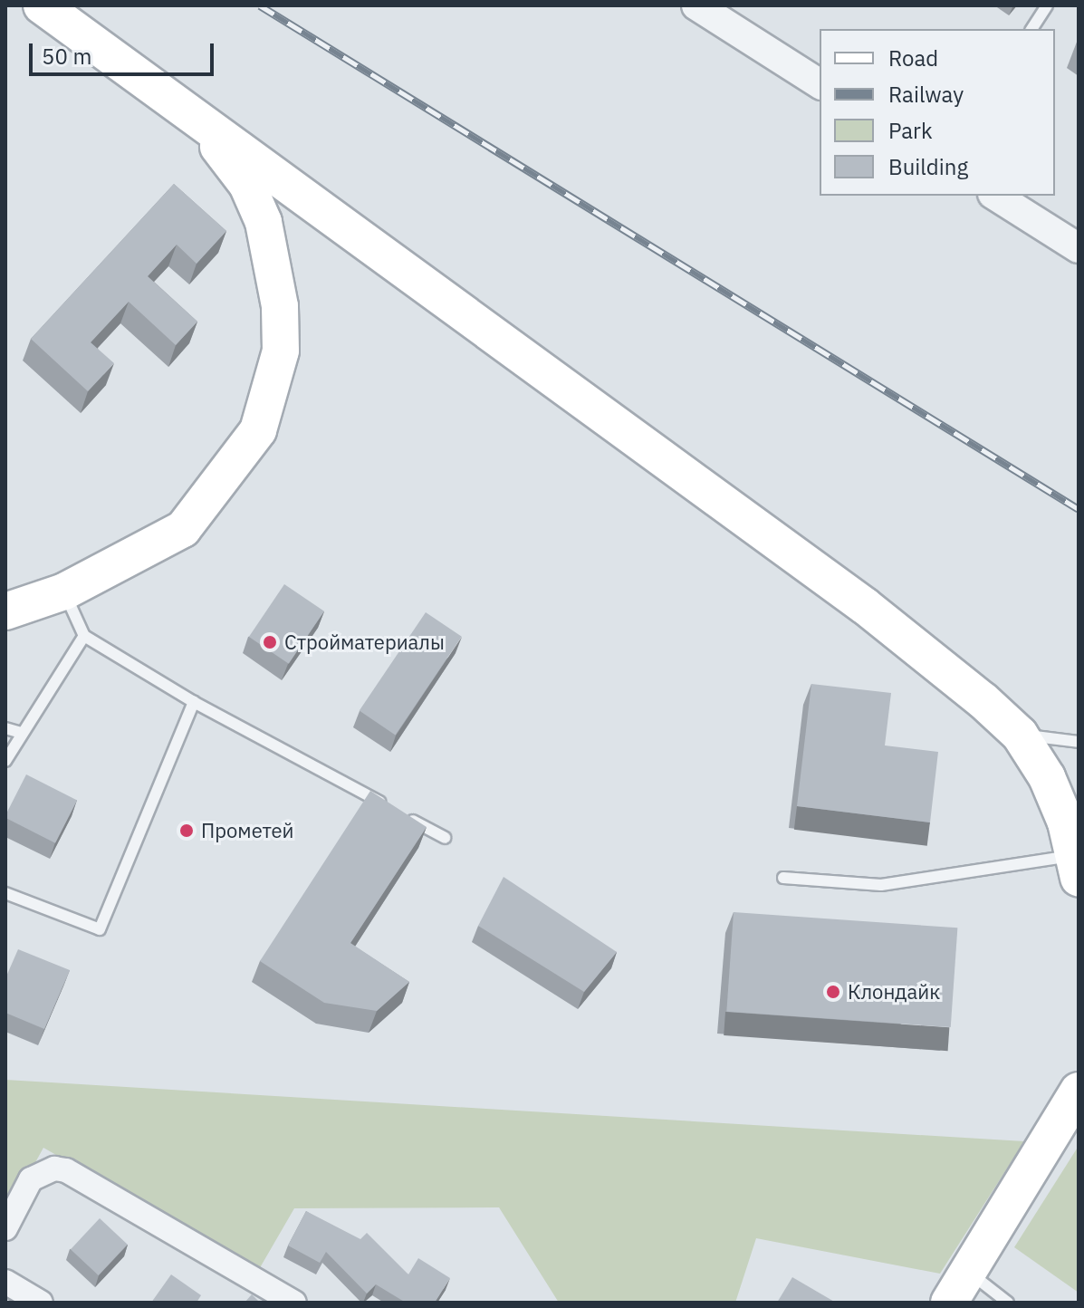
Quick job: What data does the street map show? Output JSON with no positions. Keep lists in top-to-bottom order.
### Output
{
  "places": ["Стройматериалы", "Прометей", "Клондайк"],
  "legend": [
    "Road",
    "Railway",
    "Park",
    "Building"
  ],
  "scale_bar": "50 m"
}
